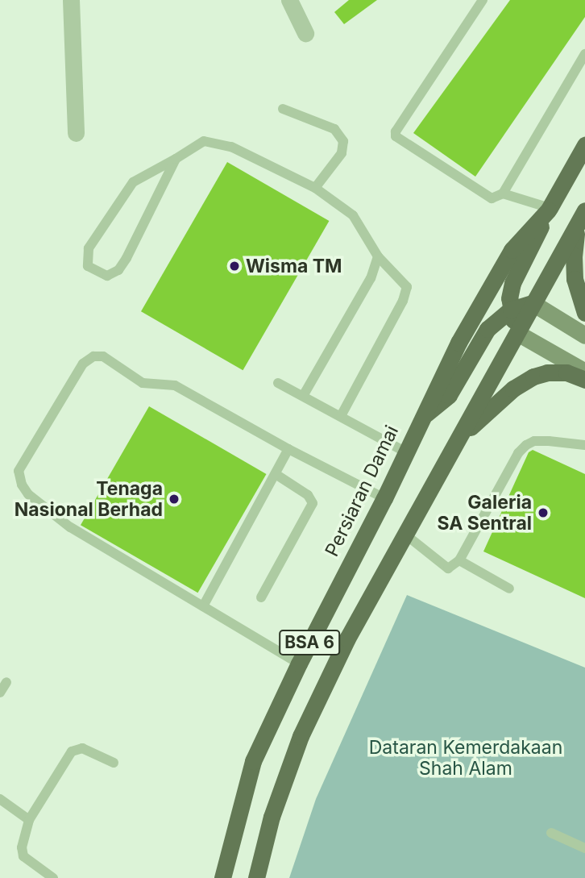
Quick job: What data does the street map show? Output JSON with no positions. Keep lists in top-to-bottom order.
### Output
{
  "streets": {
    "main road": ["Persiaran Damai", "BSA 6"]
  },
  "parks": ["Dataran Kemerdakaan Shah Alam"],
  "places": ["Wisma TM", "Tenaga Nasional Berhad", "Galeria SA Sentral"]
}
